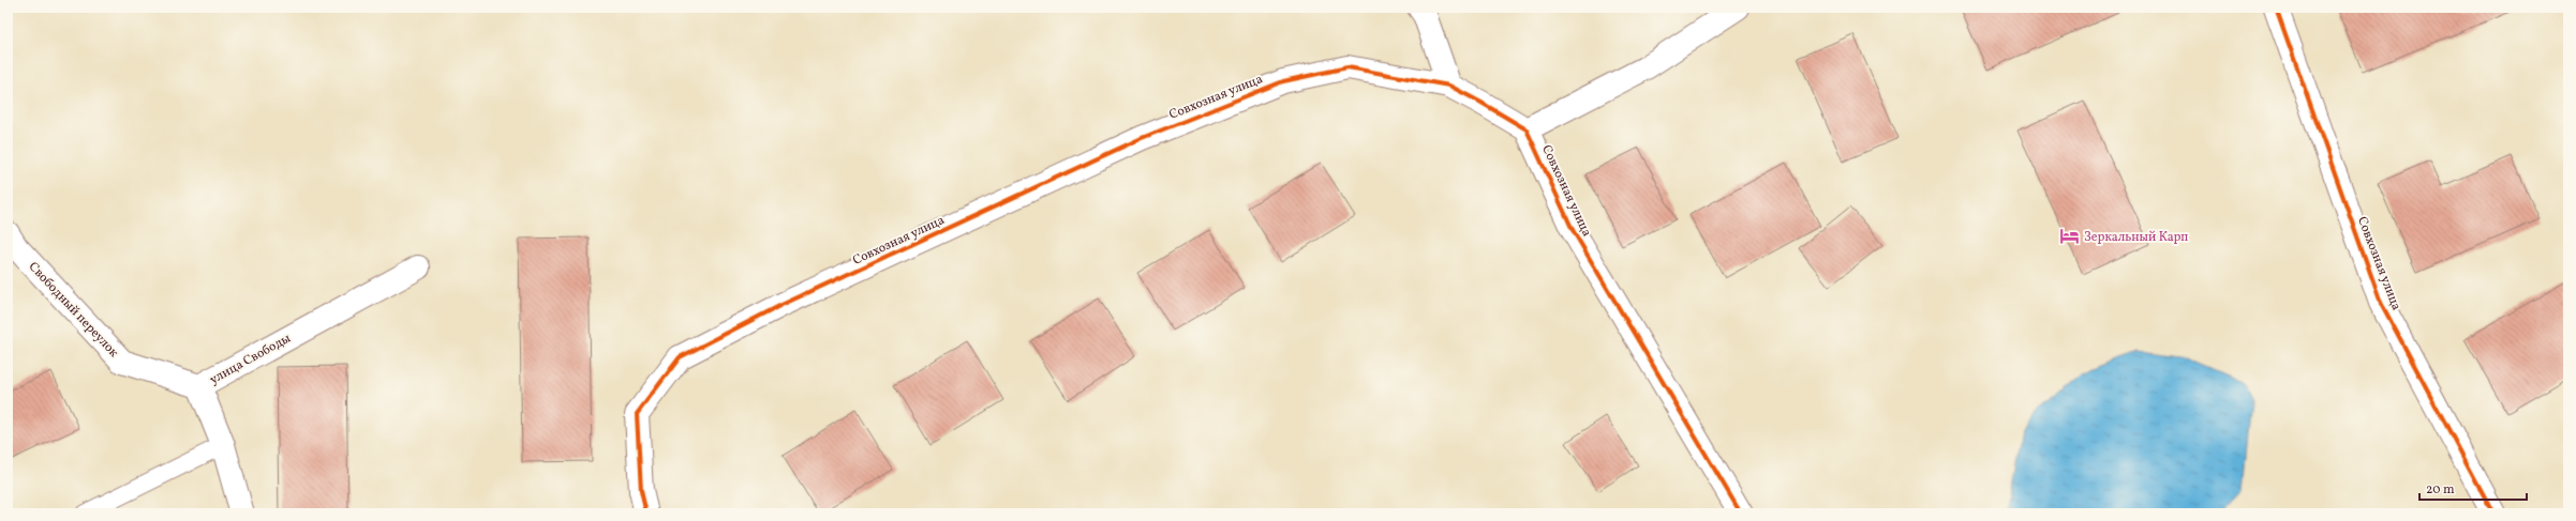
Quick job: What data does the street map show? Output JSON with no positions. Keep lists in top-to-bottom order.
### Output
{
  "streets": {
    "street": ["Совхозная улица", "Свободный переулок", "улица Свободы"]
  },
  "crossings": [
    ["Свободный переулок", "улица Свободы"]
  ],
  "places": {
    "hotel": ["Зеркальный Карп"]
  },
  "scale_bar": "20 m"
}
